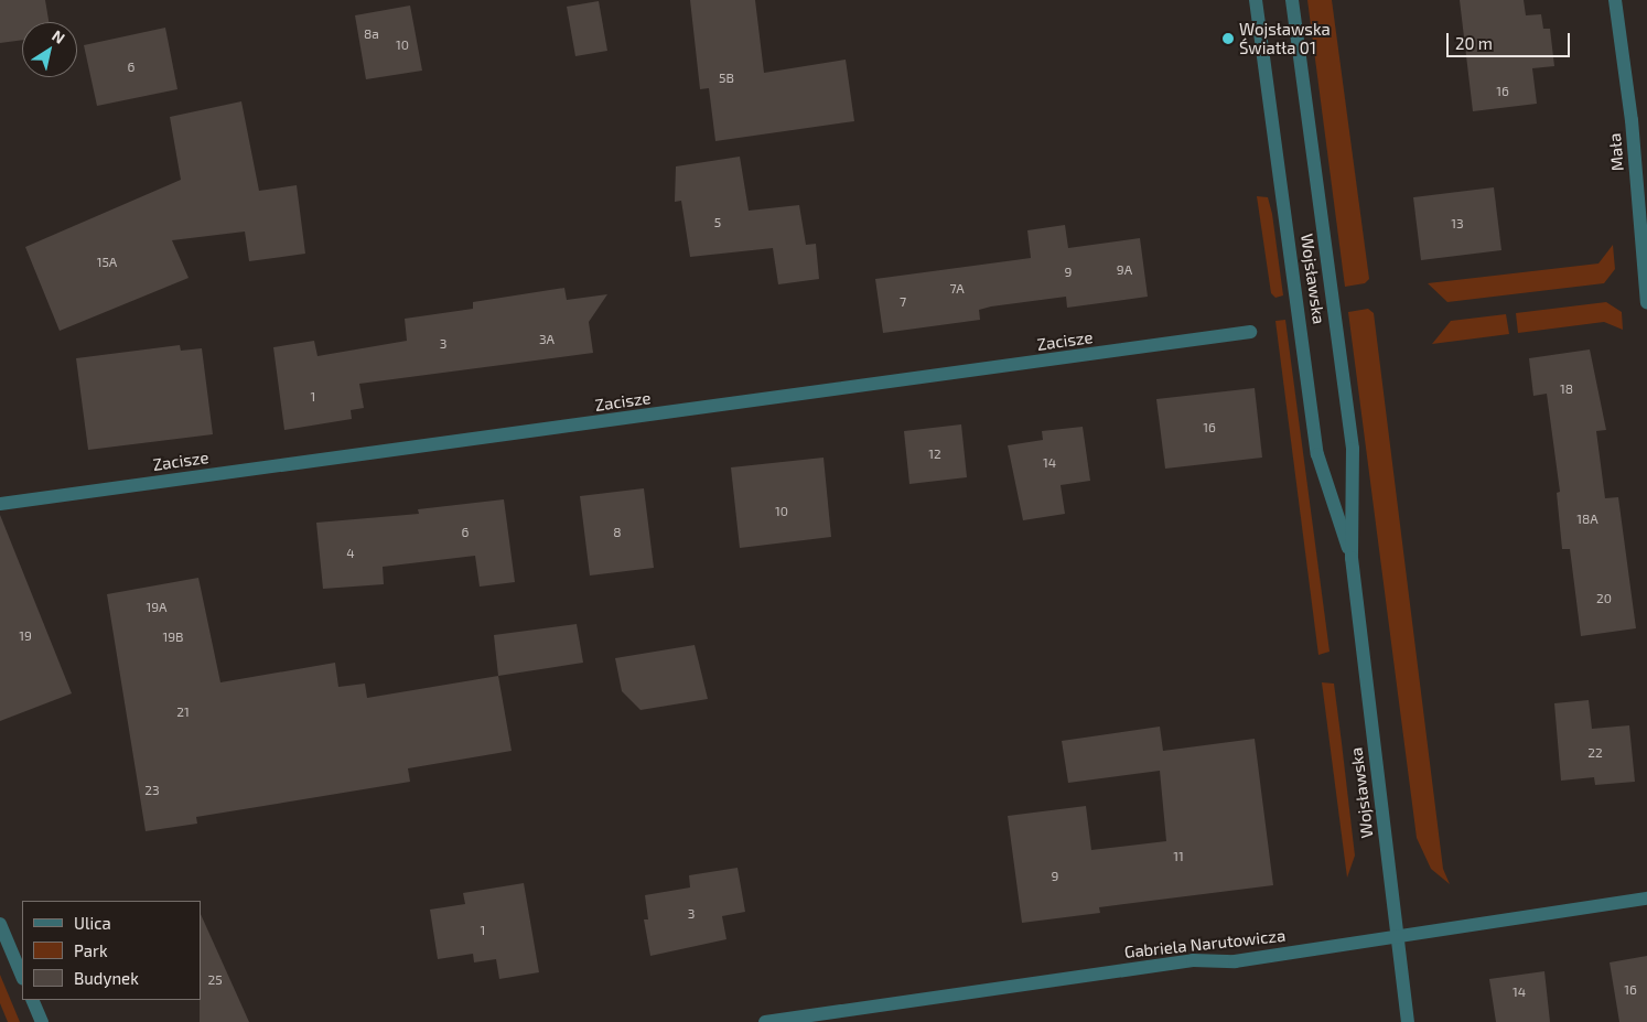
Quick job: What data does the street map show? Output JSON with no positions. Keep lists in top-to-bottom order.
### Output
{
  "streets": {
    "street": [
      "Mała",
      "Wojsławska",
      "Zacisze",
      "Gabriela Narutowicza"
    ]
  },
  "crossings": [
    ["Wojsławska", "Gabriela Narutowicza"]
  ],
  "places": ["Wojsławska Światła 01"],
  "house_numbers": [
    "8a",
    "10",
    "6",
    "5B",
    "16",
    "5",
    "13",
    "15A",
    "9A",
    "9",
    "7A",
    "7",
    "3A",
    "3",
    "18",
    "1",
    "16",
    "12",
    "14",
    "10",
    "18A",
    "6",
    "8",
    "4",
    "20",
    "19A",
    "19",
    "19B",
    "21",
    "22",
    "23",
    "11",
    "9",
    "3",
    "1",
    "25",
    "16",
    "14"
  ],
  "legend": ["Ulica", "Park", "Budynek"],
  "scale_bar": "20 m",
  "north": "top right"
}
